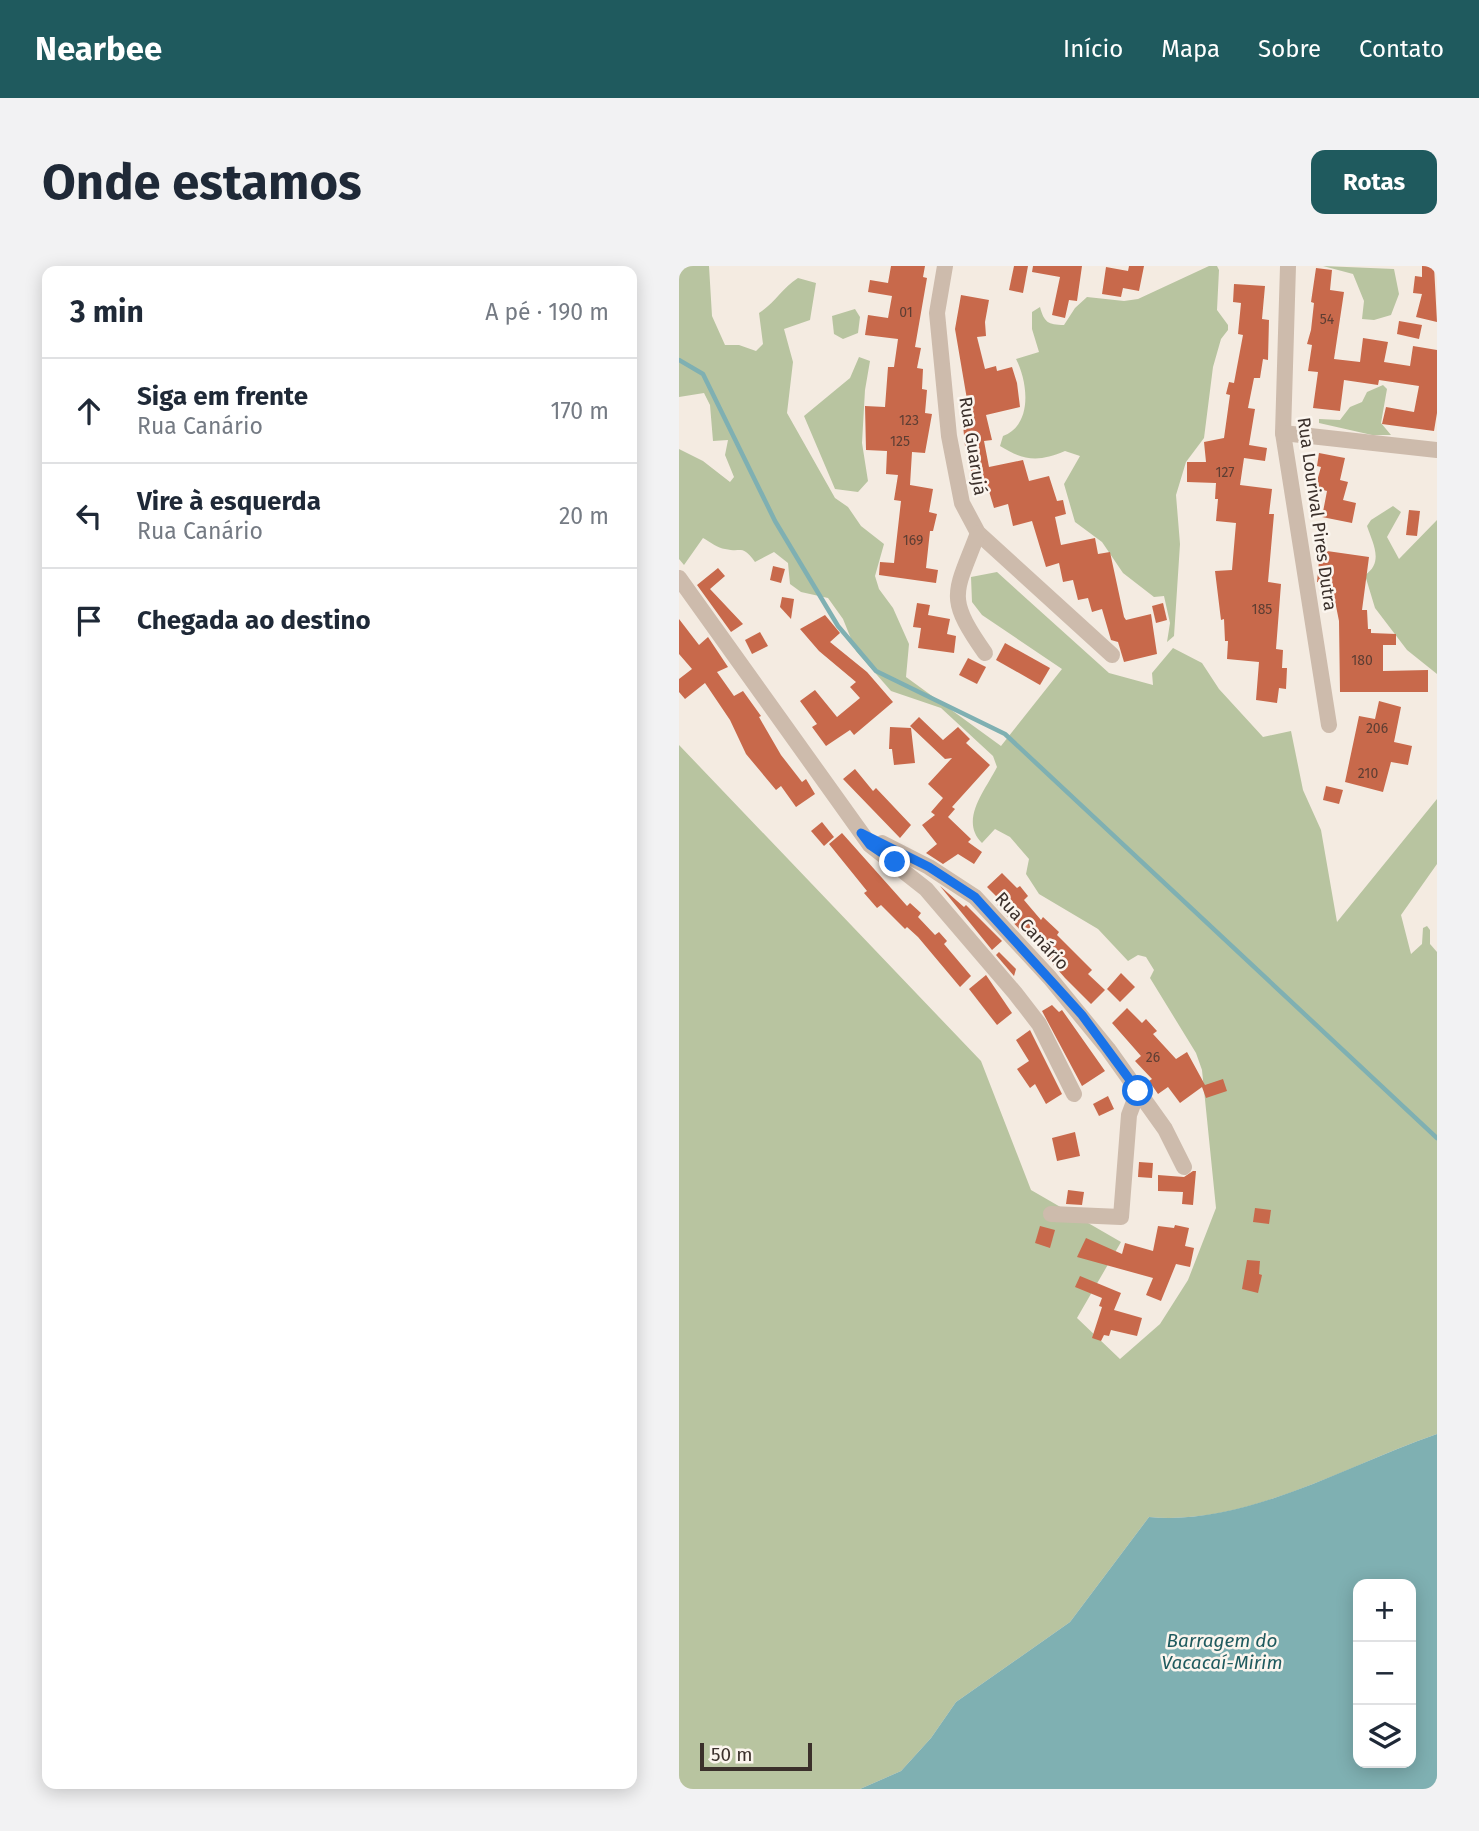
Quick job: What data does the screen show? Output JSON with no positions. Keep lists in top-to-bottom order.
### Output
{
  "streets": {
    "street": ["Rua Guarujá", "Rua Lourival Pires Dutra", "Rua Canário"]
  },
  "water": ["Barragem do Vacacaí-Mirim"],
  "house_numbers": [
    "01",
    "54",
    "123",
    "125",
    "127",
    "169",
    "185",
    "180",
    "206",
    "210",
    "26"
  ],
  "scale_bar": "50 m",
  "page": {
    "header": "Nearbee",
    "nav": [
      "Início",
      "Mapa",
      "Sobre",
      "Contato"
    ],
    "buttons": "Rotas",
    "title": "Onde estamos",
    "heading": ["3 min", "A pé · 190 m"],
    "list": [
      ["Siga em frente", "Rua Canário", "170 m"],
      ["Vire à esquerda", "Rua Canário", "20 m"],
      "Chegada ao destino"
    ],
    "map_buttons": ["+", "−"],
    "scale": "50 m"
  }
}
